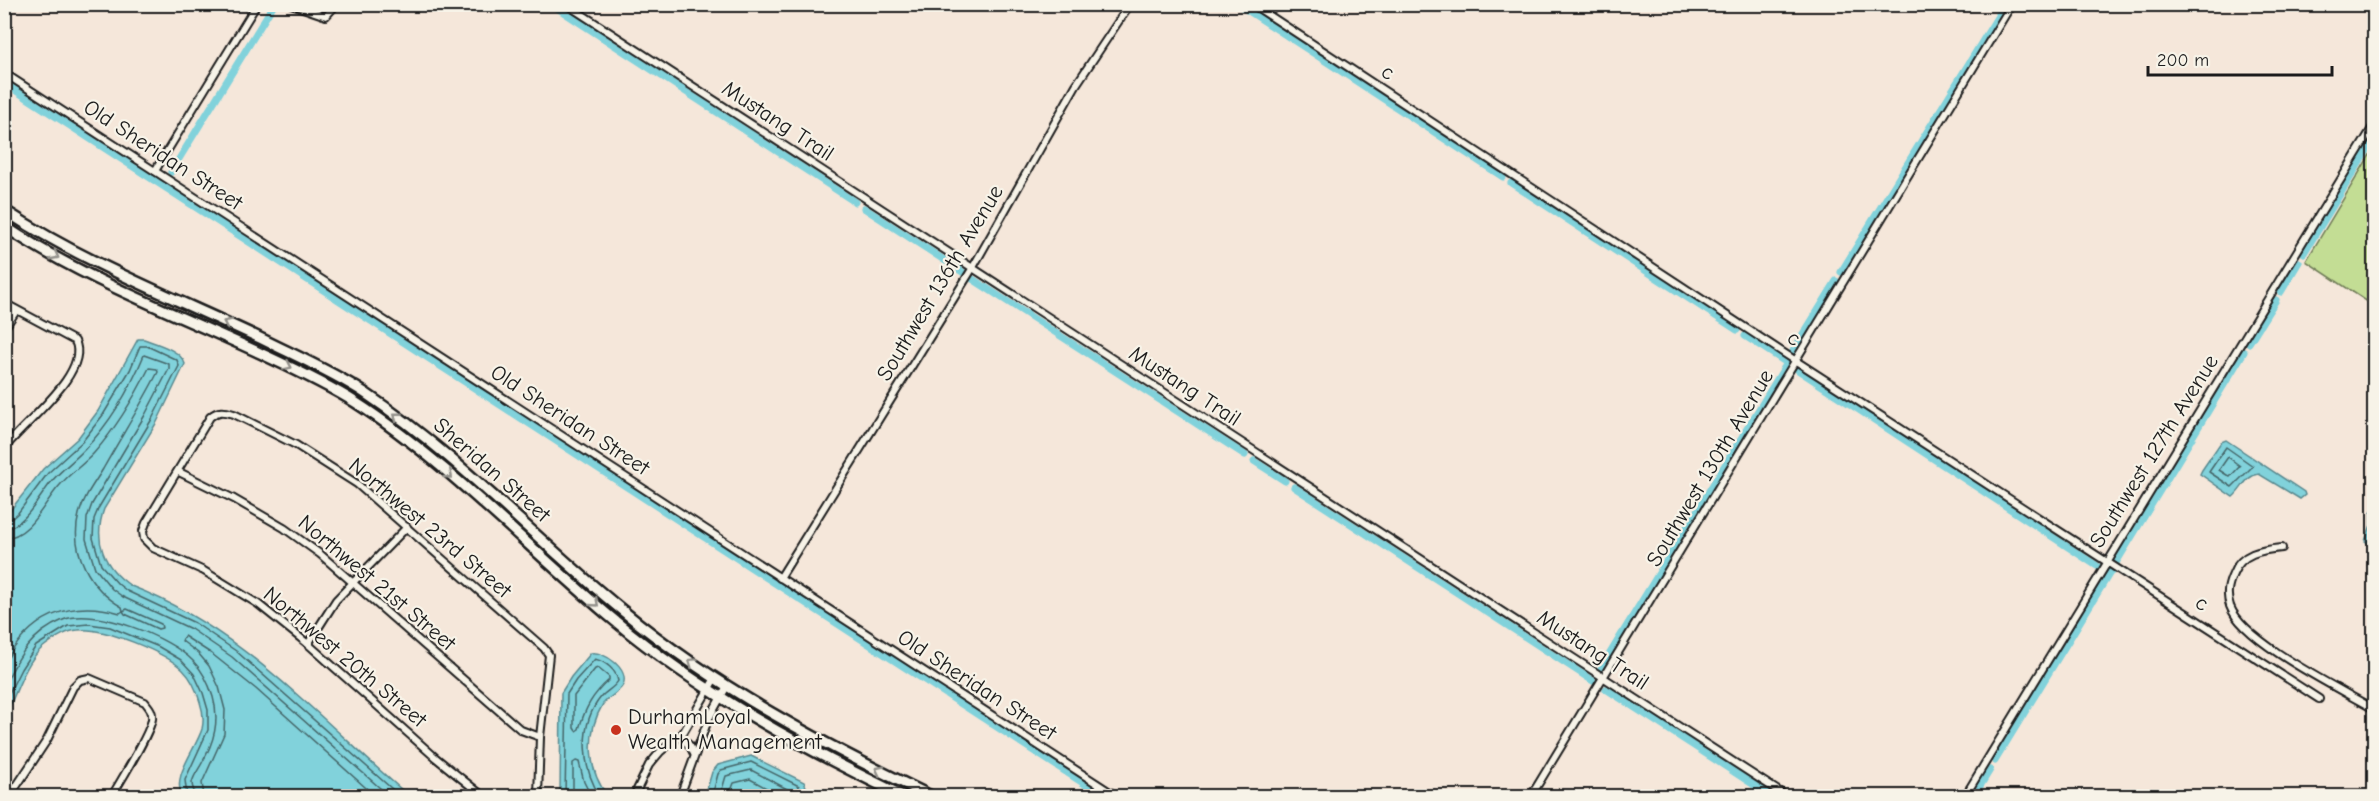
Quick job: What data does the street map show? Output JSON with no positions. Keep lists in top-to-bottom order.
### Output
{
  "streets": {
    "main road": ["Sheridan Street"],
    "street": [
      "c",
      "Mustang Trail",
      "Old Sheridan Street",
      "Southwest 136th Avenue",
      "Southwest 127th Avenue",
      "Southwest 130th Avenue",
      "Northwest 23rd Street",
      "Northwest 21st Street",
      "Northwest 20th Street"
    ]
  },
  "crossings": [
    ["c", "Southwest 127th Avenue"],
    ["c", "Southwest 130th Avenue"],
    ["Mustang Trail", "Southwest 136th Avenue"],
    ["Mustang Trail", "Southwest 130th Avenue"],
    ["Old Sheridan Street", "Southwest 136th Avenue"],
    ["Northwest 23rd Street", "Northwest 21st Street"],
    ["Northwest 23rd Street", "Northwest 20th Street"],
    ["Northwest 21st Street", "Northwest 20th Street"]
  ],
  "places": ["DurhamLoyal Wealth Management"],
  "scale_bar": "200 m"
}
